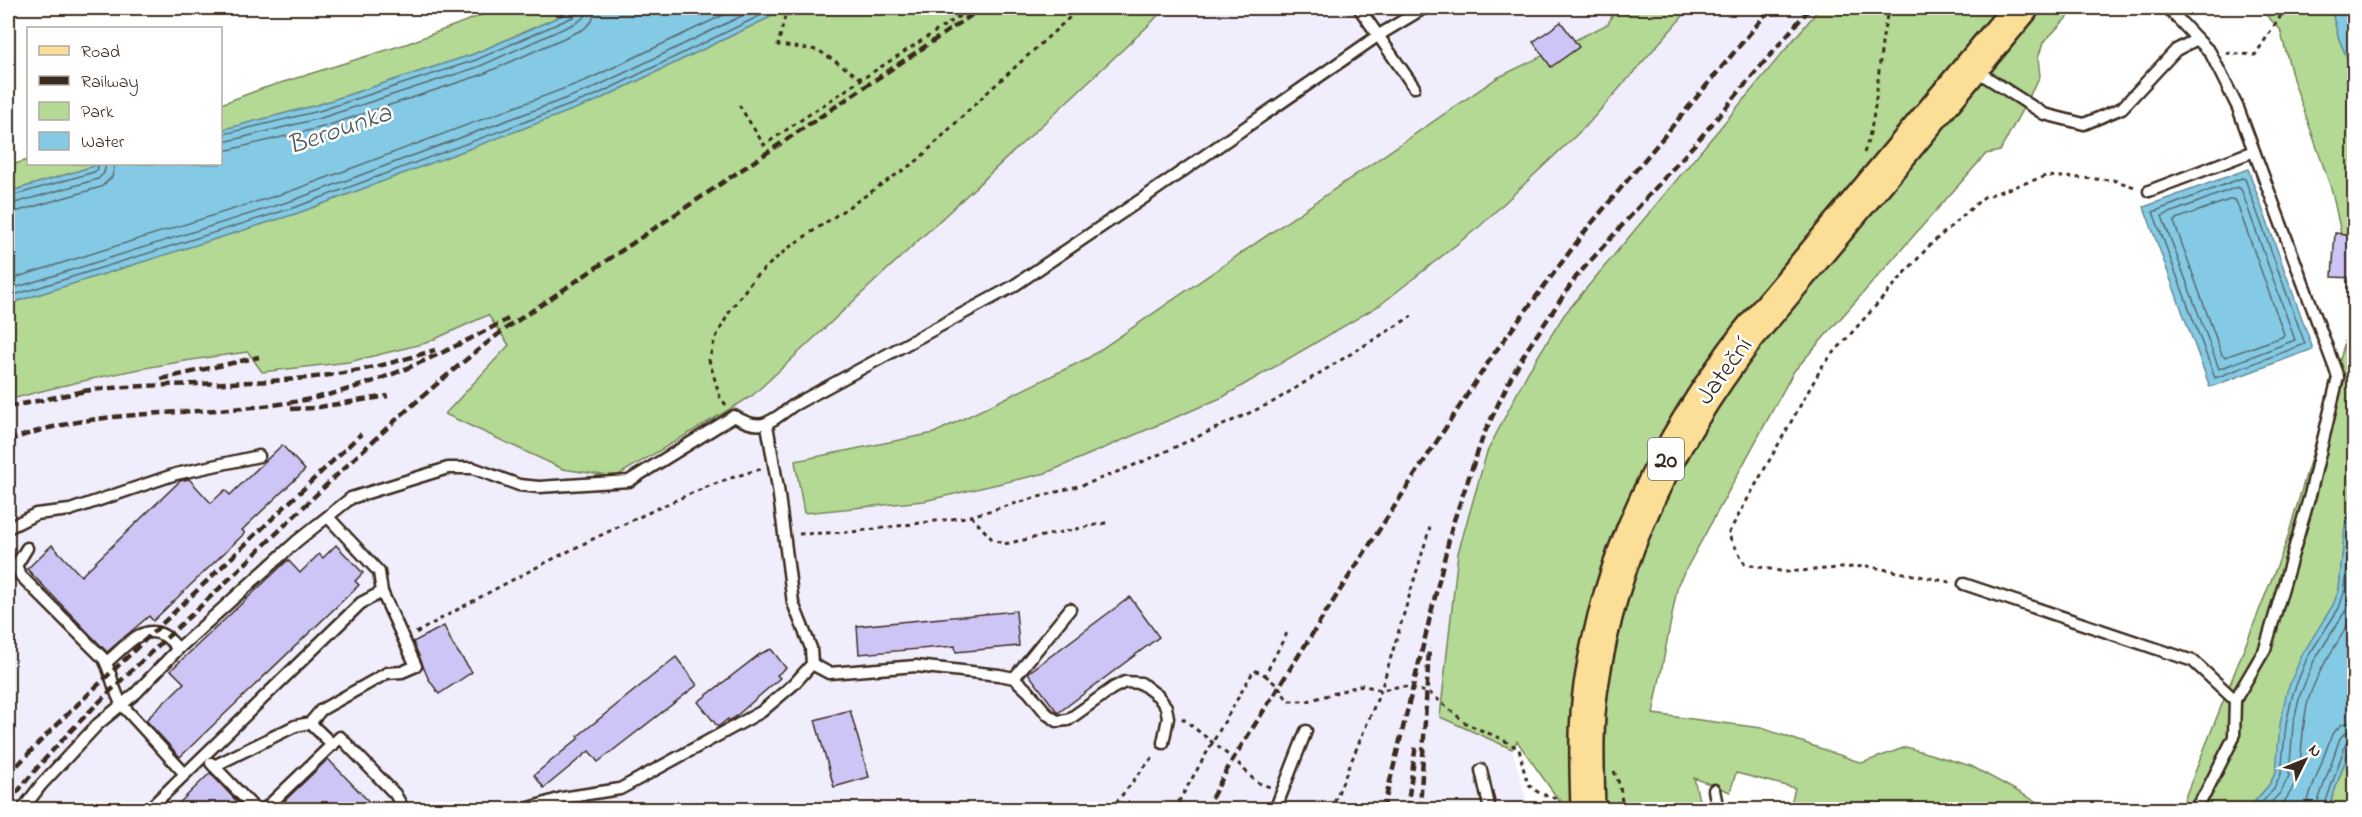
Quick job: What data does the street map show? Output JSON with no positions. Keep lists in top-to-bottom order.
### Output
{
  "streets": {
    "main road": ["Jateční", "20"]
  },
  "water": ["Berounka"],
  "legend": [
    "Road",
    "Railway",
    "Park",
    "Water"
  ],
  "north": "top right"
}
